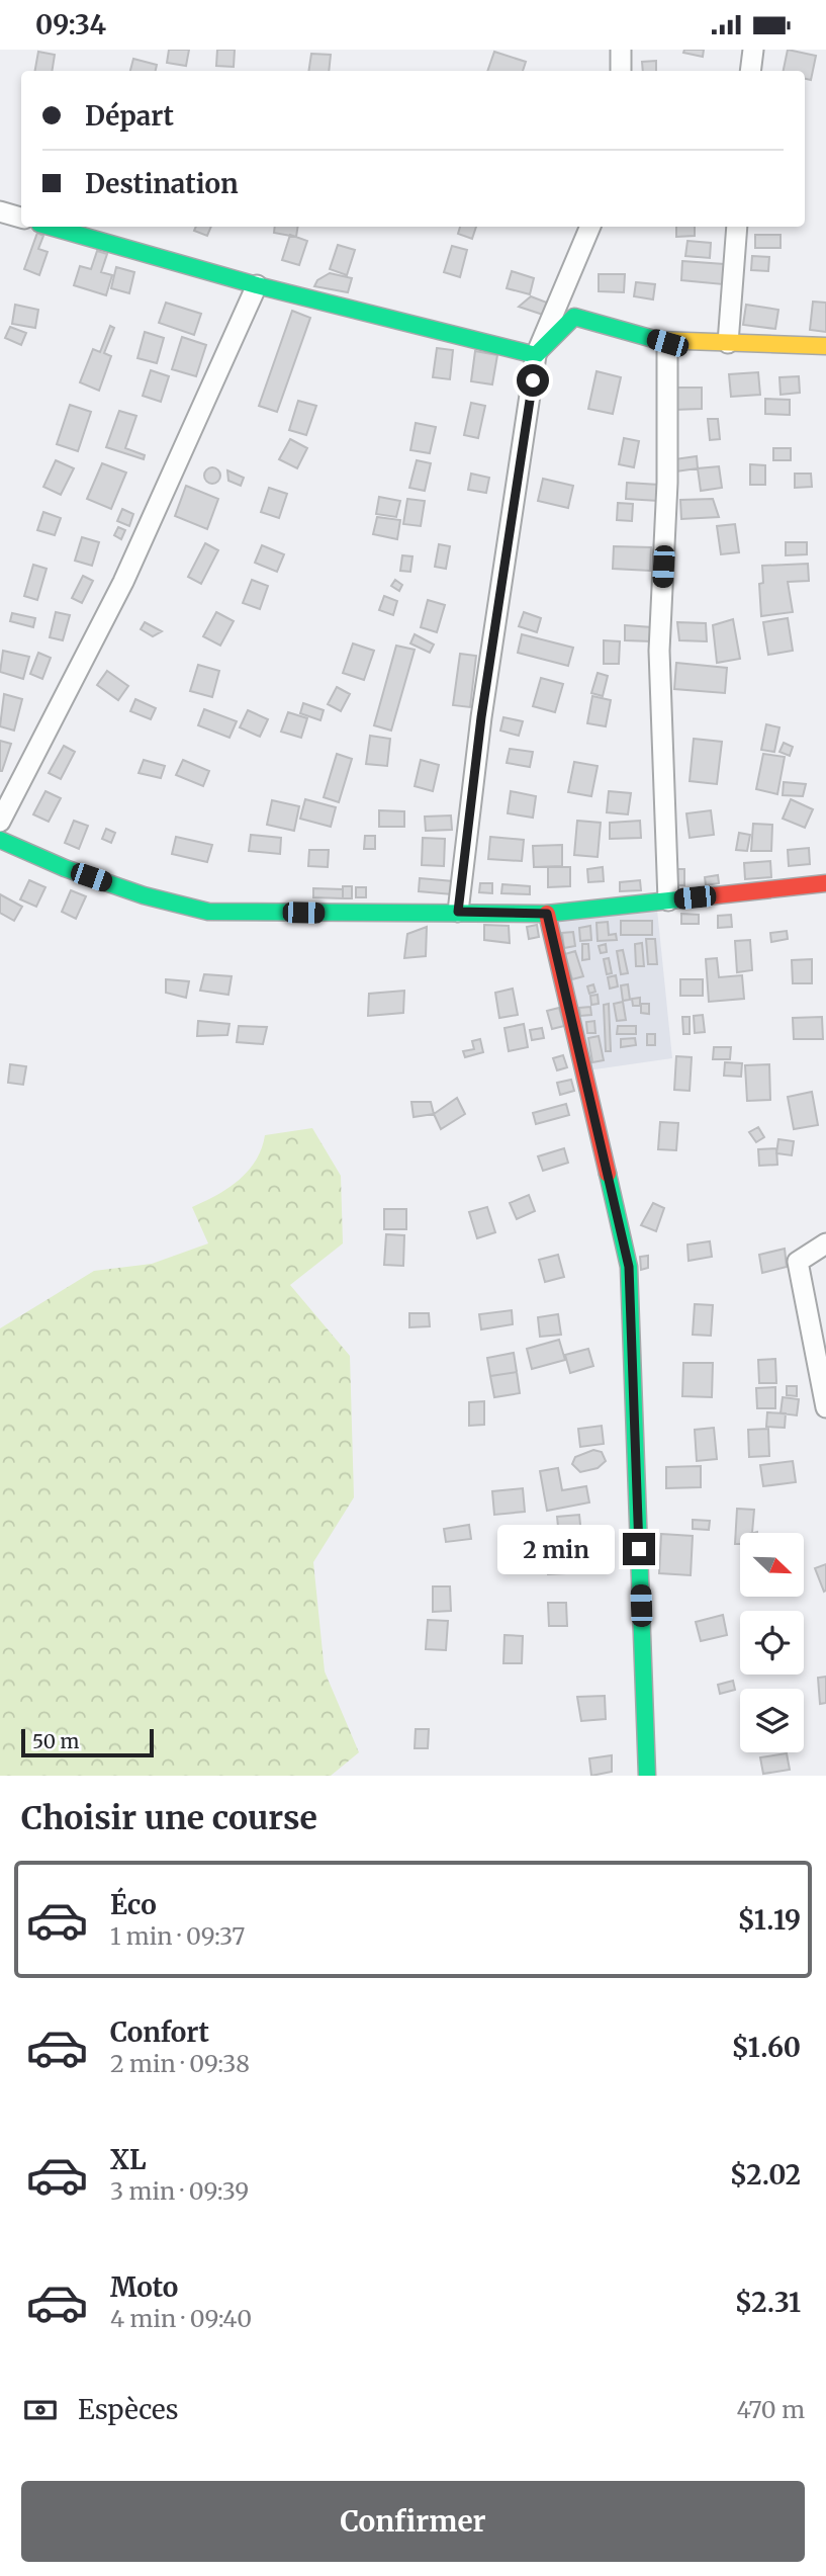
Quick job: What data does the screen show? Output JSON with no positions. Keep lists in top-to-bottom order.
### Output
{
  "scale_bar": "50 m",
  "north": "bottom right",
  "page": {
    "status": "09:34",
    "banner": ["Départ", "Destination"],
    "bubble": "2 min",
    "scale": "50 m",
    "heading": "Choisir une course",
    "list": [
      {
        "name": "Éco",
        "note": "1 min · 09:37",
        "value": "$1.19"
      },
      {
        "name": "Confort",
        "note": "2 min · 09:38",
        "value": "$1.60"
      },
      {
        "name": "XL",
        "note": "3 min · 09:39",
        "value": "$2.02"
      },
      {
        "name": "Moto",
        "note": "4 min · 09:40",
        "value": "$2.31"
      }
    ],
    "pay": ["Espèces", "470 m"],
    "buttons": "Confirmer"
  }
}
